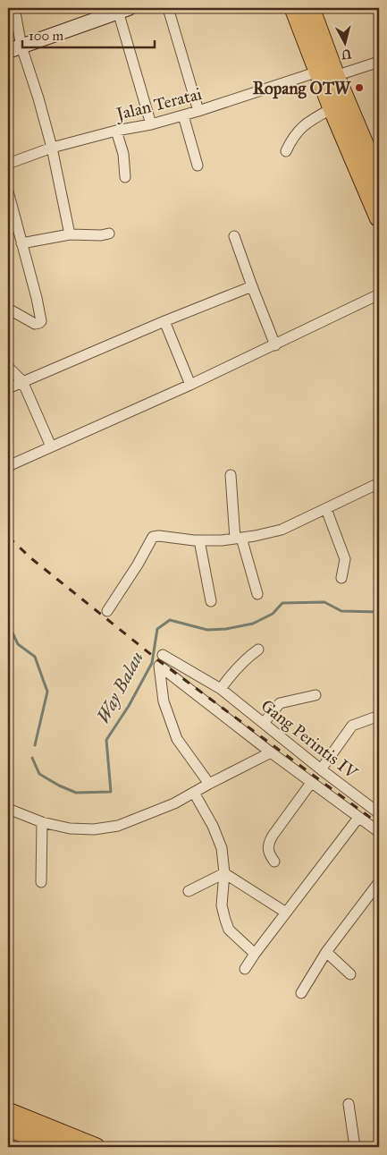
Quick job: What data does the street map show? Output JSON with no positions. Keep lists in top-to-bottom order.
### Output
{
  "streets": {
    "street": ["Jalan Teratai", "Gang Perintis IV"]
  },
  "water": ["Way Balau"],
  "places": ["Ropang OTW"],
  "scale_bar": "100 m",
  "north": "bottom"
}
